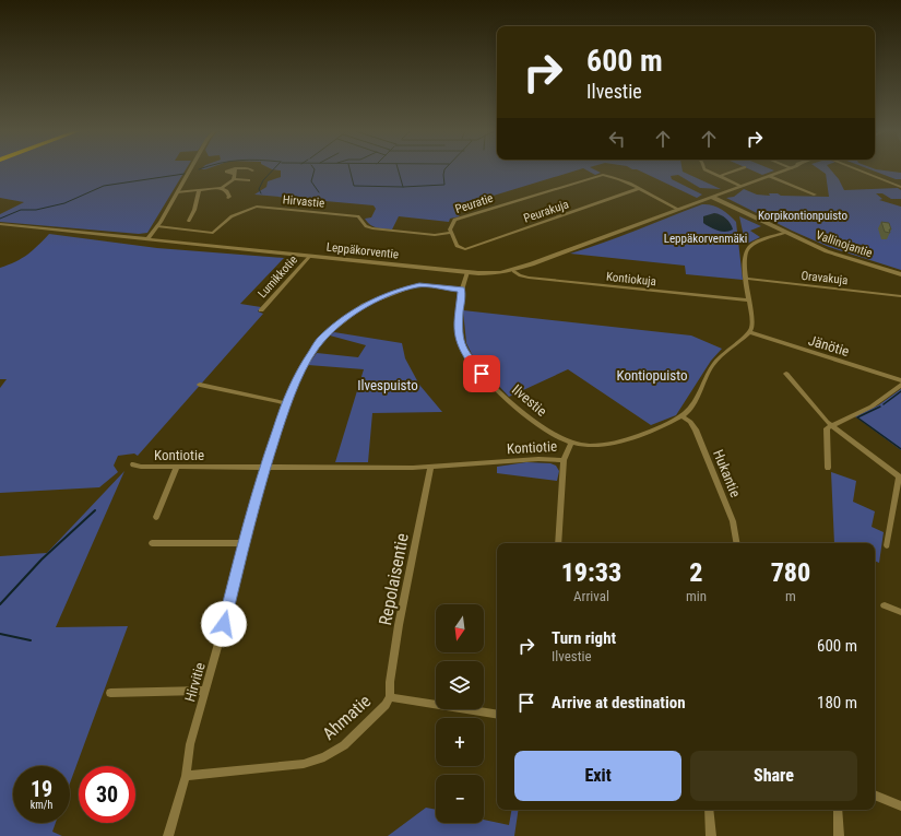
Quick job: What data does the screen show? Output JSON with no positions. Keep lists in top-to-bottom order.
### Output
{
  "streets": {
    "street": [
      "Hirvastie",
      "Peuratie",
      "Peurakuja",
      "Vallinojantie",
      "Leppäkorventie",
      "Lumikkotie",
      "Oravakuja",
      "Kontiokuja",
      "Jänötie",
      "Ilvestie",
      "Kontiotie",
      "Hukantie",
      "Repolaisentie",
      "Hirvitie",
      "Ahmatie"
    ]
  },
  "crossings": [
    ["Hirvastie", "Peuratie"],
    ["Peuratie", "Peurakuja"],
    ["Peuratie", "Leppäkorventie"],
    ["Vallinojantie", "Leppäkorventie"],
    ["Leppäkorventie", "Lumikkotie"],
    ["Leppäkorventie", "Kontiokuja"],
    ["Leppäkorventie", "Ilvestie"],
    ["Jänötie", "Kontiotie"],
    ["Ilvestie", "Kontiotie"],
    ["Ilvestie", "Hirvitie"],
    ["Kontiotie", "Hukantie"],
    ["Kontiotie", "Repolaisentie"],
    ["Kontiotie", "Hirvitie"],
    ["Repolaisentie", "Ahmatie"],
    ["Hirvitie", "Ahmatie"]
  ],
  "parks": [
    "Korpikontionpuisto",
    "Leppäkorvenmäki",
    "Kontiopuisto",
    "Ilvespuisto"
  ],
  "north": "bottom",
  "page": {
    "turn": ["600 m", "Ilvestie"],
    "eta": [
      "19:33",
      "Arrival",
      "2",
      "min",
      "780",
      "m"
    ],
    "map_buttons": ["+", "−"],
    "list": [
      {
        "name": "Turn right",
        "note": "Ilvestie",
        "value": "600 m"
      },
      {
        "name": "Arrive at destination",
        "value": "180 m"
      }
    ],
    "buttons": ["Exit", "Share"],
    "speed": "19 km/h",
    "limit": "30"
  }
}
